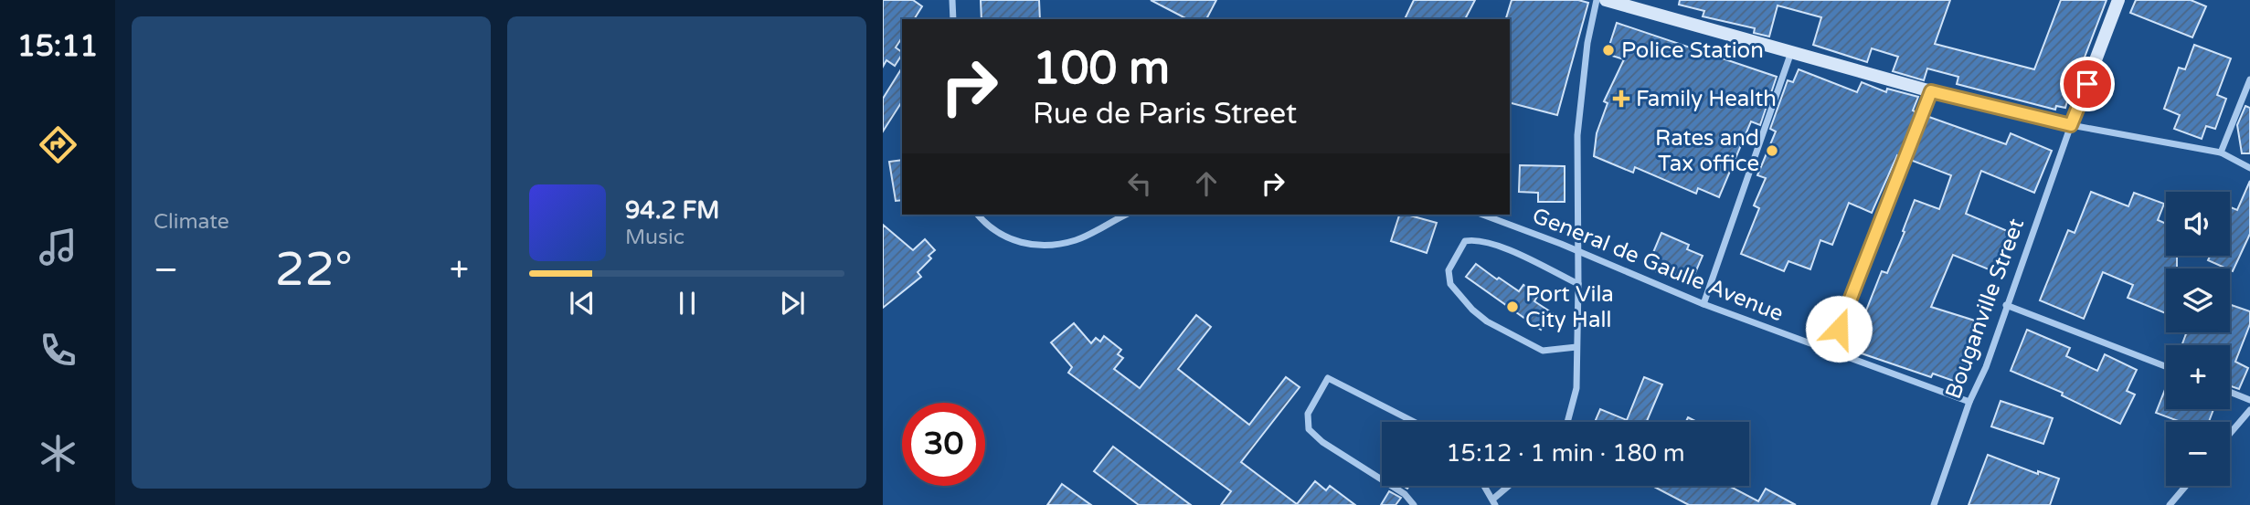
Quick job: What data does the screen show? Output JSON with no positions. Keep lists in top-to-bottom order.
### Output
{
  "streets": {
    "street": ["General de Gaulle Avenue", "Bouganville Street"]
  },
  "crossings": [
    ["General de Gaulle Avenue", "Bouganville Street"]
  ],
  "places": {
    "other": ["Police Station", "Rates and Tax office", "Port Vila City Hall"],
    "health": ["Family Health"]
  },
  "page": {
    "tabs": "15:11",
    "tile": "Climate",
    "turn": ["100 m", "Rue de Paris Street"],
    "song": ["94.2 FM", "Music"],
    "map_buttons": ["+", "−"],
    "heat": ["−", "22°", "+"],
    "limit": "30",
    "trip": "15:12 · 1 min · 180 m"
  }
}
